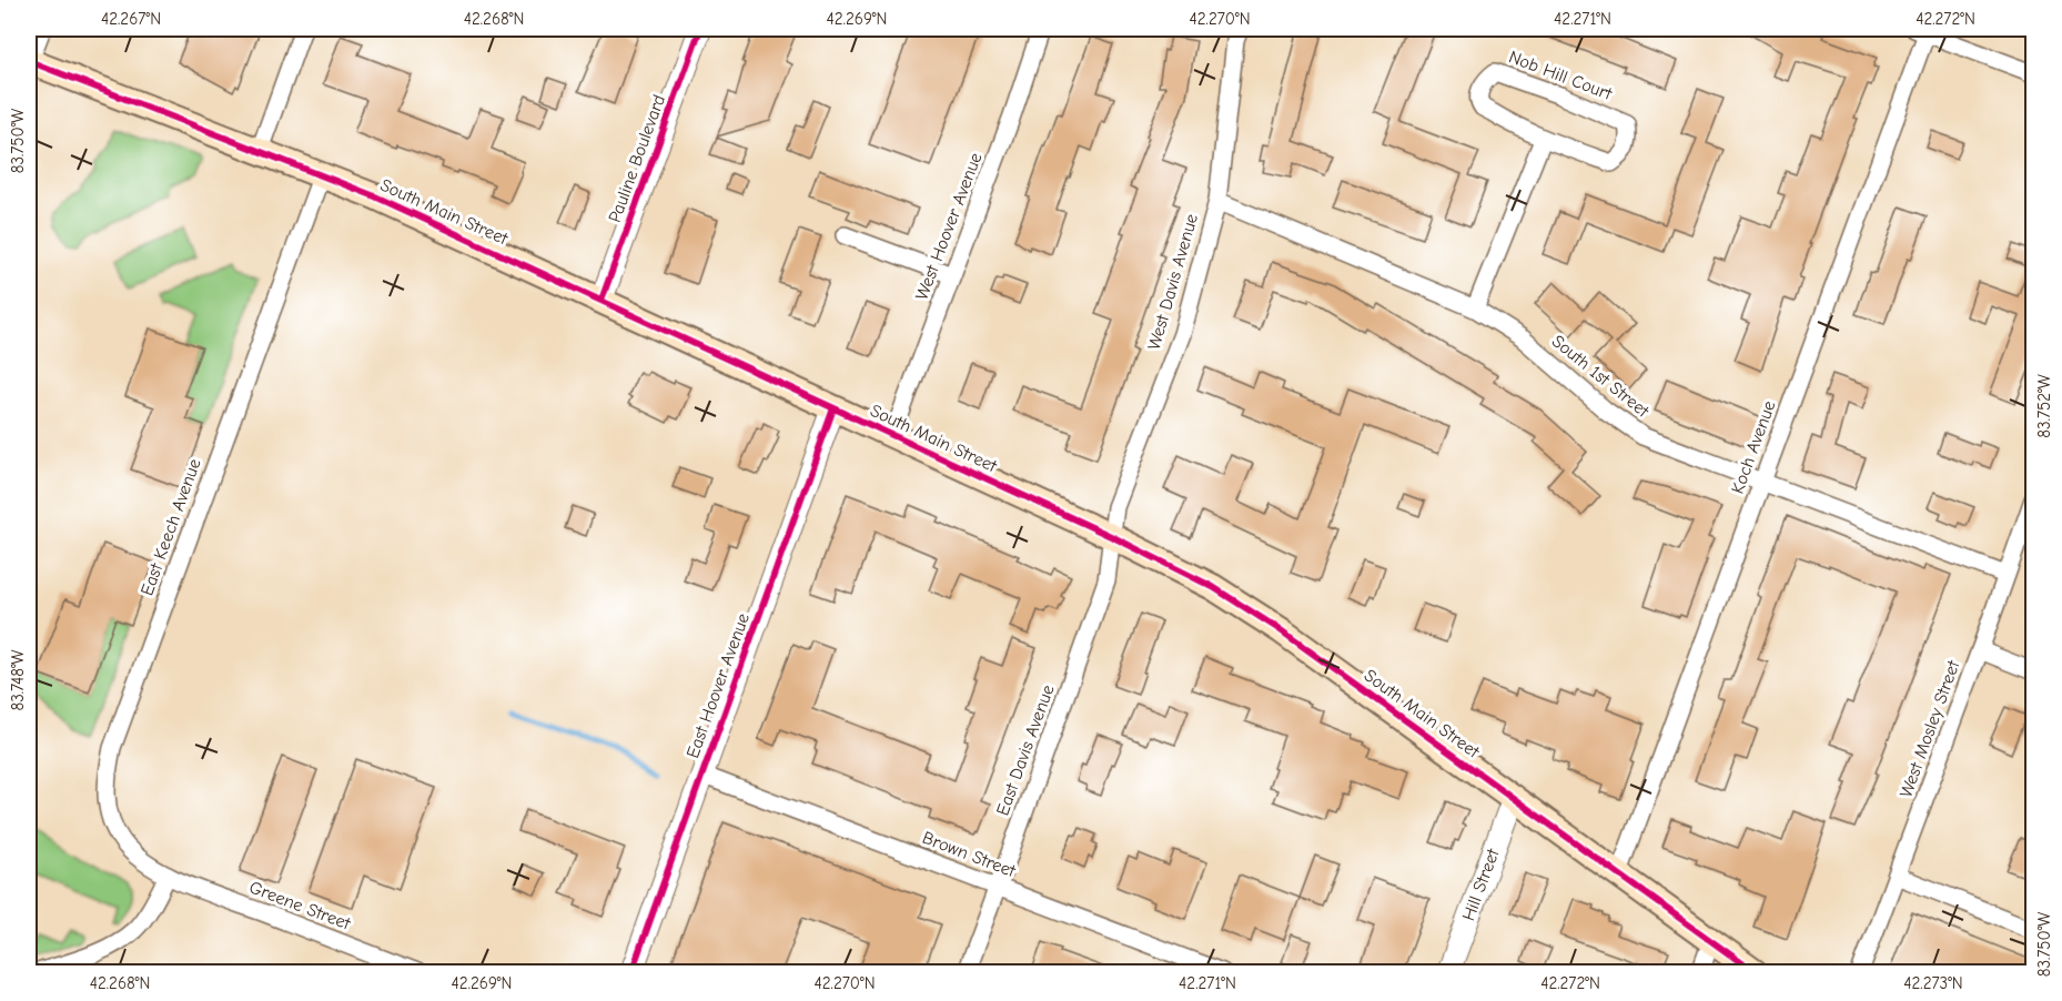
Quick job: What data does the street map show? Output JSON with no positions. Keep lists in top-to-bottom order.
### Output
{
  "streets": {
    "main road": ["South Main Street"],
    "street": [
      "Nob Hill Court",
      "Pauline Boulevard",
      "West Hoover Avenue",
      "West Davis Avenue",
      "South 1st Street",
      "Koch Avenue",
      "East Keech Avenue",
      "East Hoover Avenue",
      "West Mosley Street",
      "East Davis Avenue",
      "Brown Street",
      "Hill Street",
      "Greene Street"
    ]
  },
  "crossings": [
    ["Pauline Boulevard", "South Main Street"],
    ["South Main Street", "West Hoover Avenue"],
    ["South Main Street", "West Davis Avenue"],
    ["South Main Street", "Koch Avenue"],
    ["South Main Street", "East Keech Avenue"],
    ["South Main Street", "East Hoover Avenue"],
    ["South Main Street", "East Davis Avenue"],
    ["South Main Street", "Hill Street"],
    ["West Davis Avenue", "South 1st Street"],
    ["West Davis Avenue", "East Davis Avenue"],
    ["South 1st Street", "Koch Avenue"],
    ["South 1st Street", "West Mosley Street"],
    ["East Keech Avenue", "Greene Street"],
    ["East Hoover Avenue", "Brown Street"],
    ["East Davis Avenue", "Brown Street"]
  ],
  "coordinates": [
    "42.267°N",
    "42.268°N",
    "42.269°N",
    "42.270°N",
    "42.271°N",
    "42.272°N",
    "83.750°W",
    "83.752°W",
    "83.748°W",
    "42.273°N"
  ]
}
